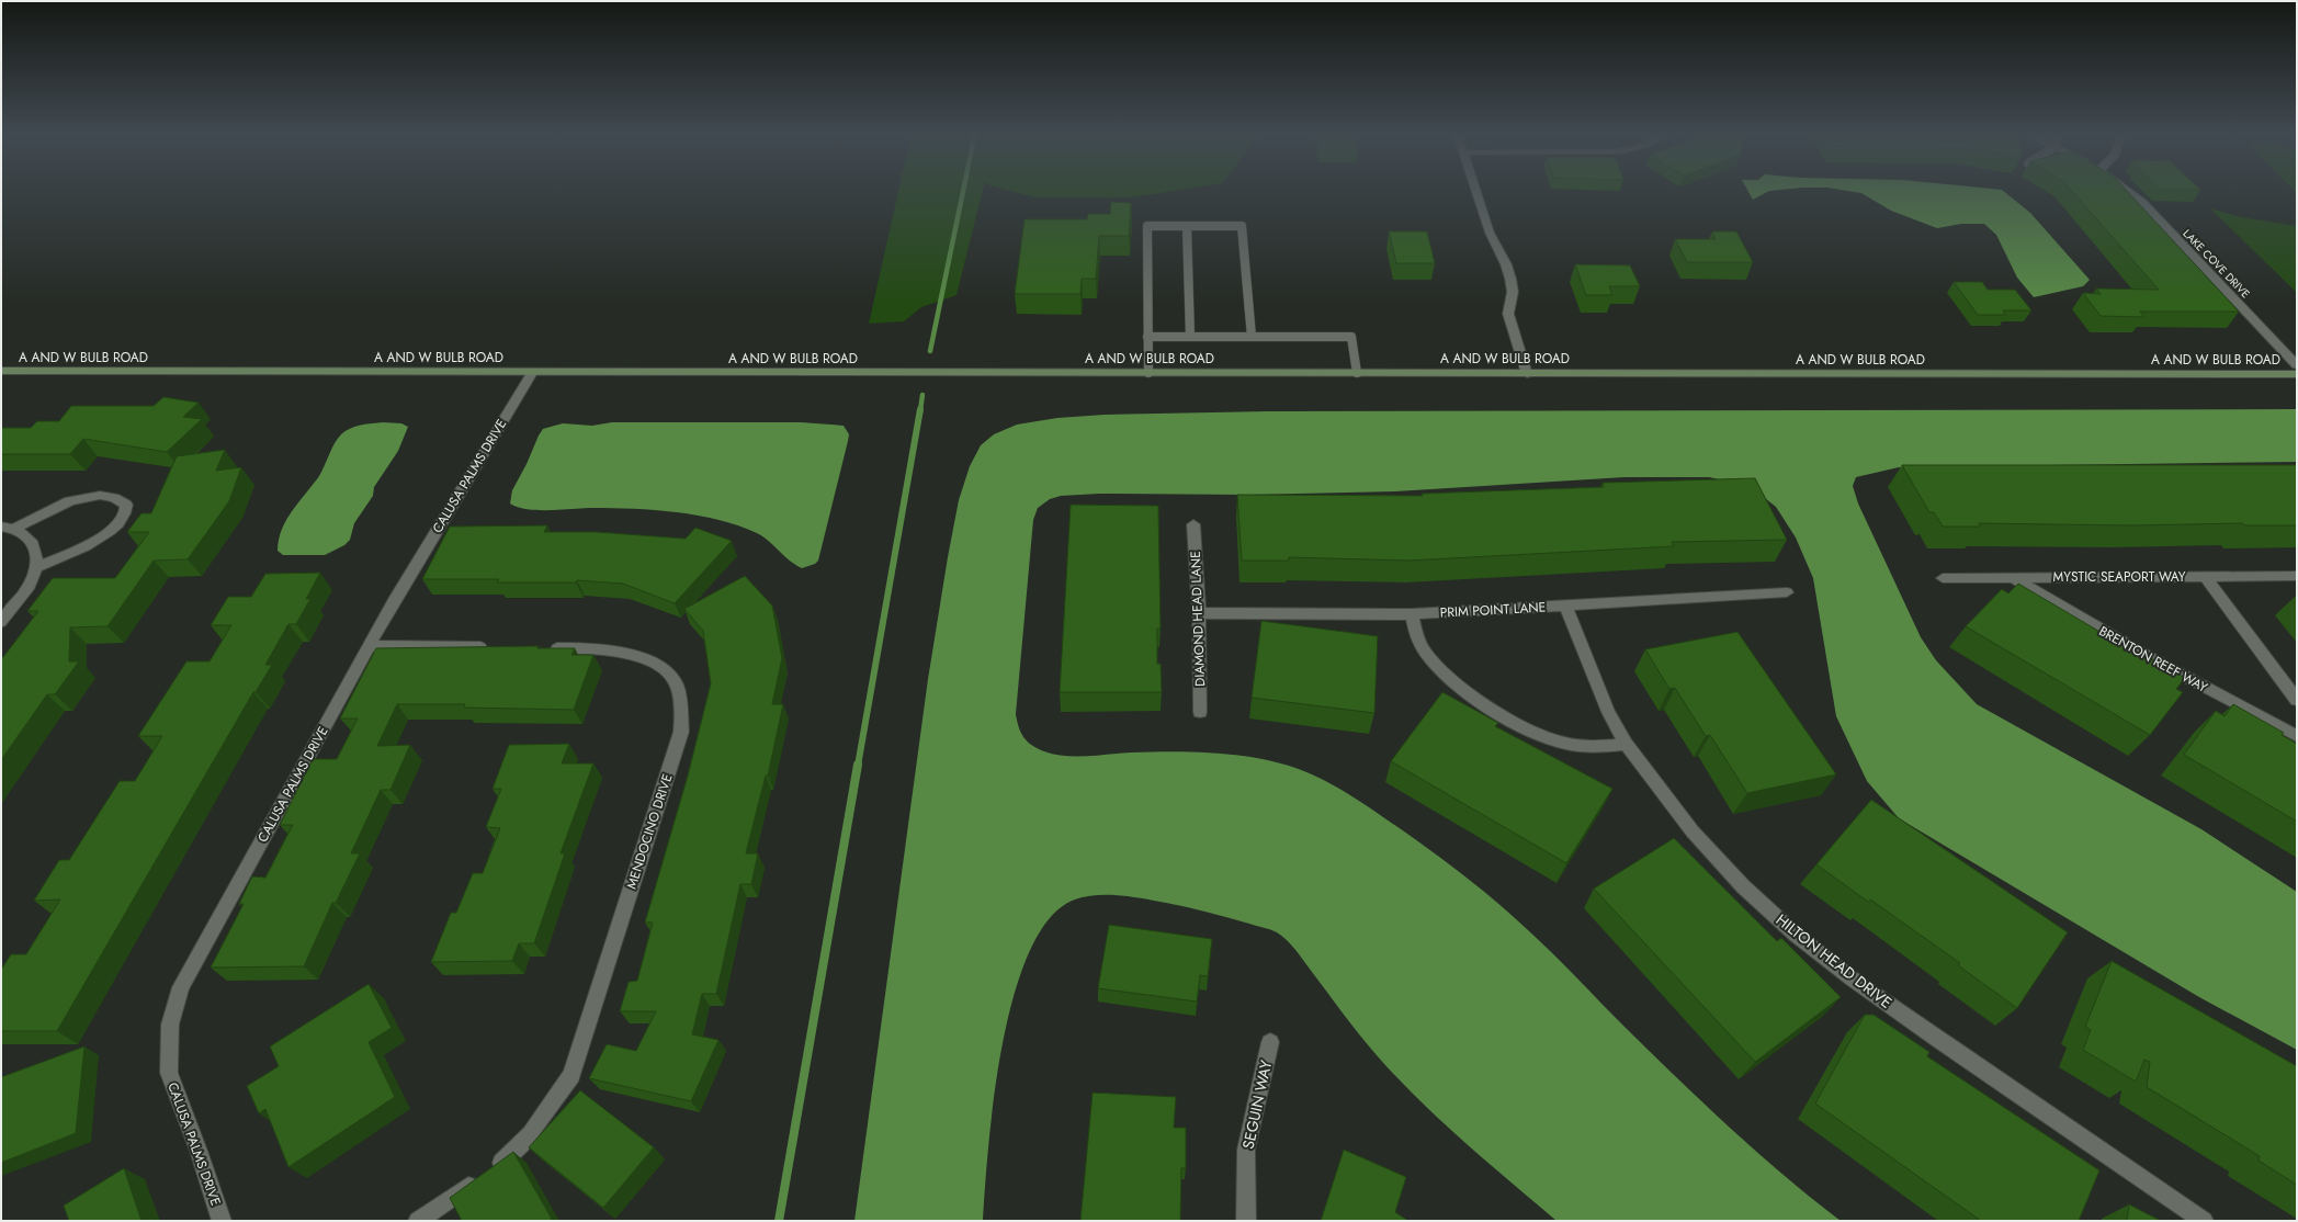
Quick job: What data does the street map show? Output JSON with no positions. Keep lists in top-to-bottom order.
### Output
{
  "streets": {
    "street": [
      "LAKE COVE DRIVE",
      "A AND W BULB ROAD",
      "CALUSA PALMS DRIVE",
      "MYSTIC SEAPORT WAY",
      "PRIM POINT LANE",
      "DIAMOND HEAD LANE",
      "BRENTON REEF WAY",
      "MENDOCINO DRIVE",
      "HILTON HEAD DRIVE",
      "SEGUIN WAY"
    ]
  },
  "crossings": [
    ["A AND W BULB ROAD", "CALUSA PALMS DRIVE"],
    ["MYSTIC SEAPORT WAY", "BRENTON REEF WAY"],
    ["PRIM POINT LANE", "DIAMOND HEAD LANE"],
    ["PRIM POINT LANE", "HILTON HEAD DRIVE"]
  ]
}
